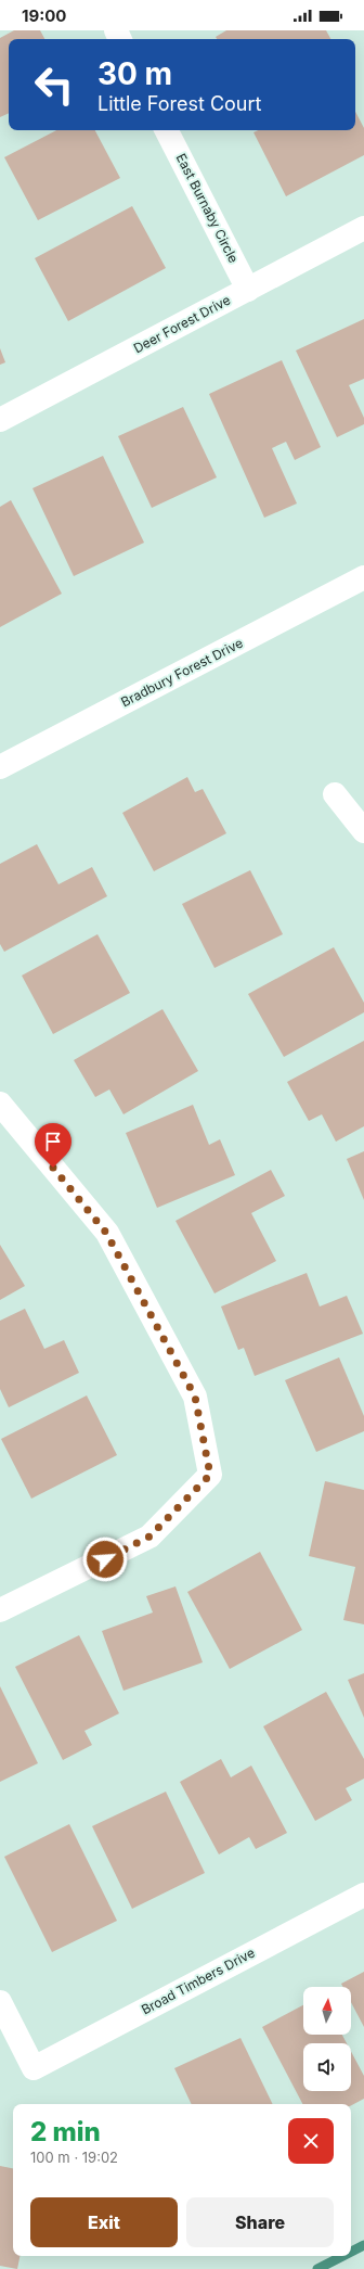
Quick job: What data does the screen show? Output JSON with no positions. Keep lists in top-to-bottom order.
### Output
{
  "streets": {
    "street": [
      "East Burnaby Circle",
      "Deer Forest Drive",
      "Bradbury Forest Drive",
      "Broad Timbers Drive"
    ]
  },
  "crossings": [
    ["East Burnaby Circle", "Deer Forest Drive"]
  ],
  "north": "top",
  "page": {
    "status": "19:00",
    "turn": ["30 m", "Little Forest Court"],
    "heading": ["2 min", "100 m · 19:02"],
    "buttons": ["Exit", "Share"]
  }
}
